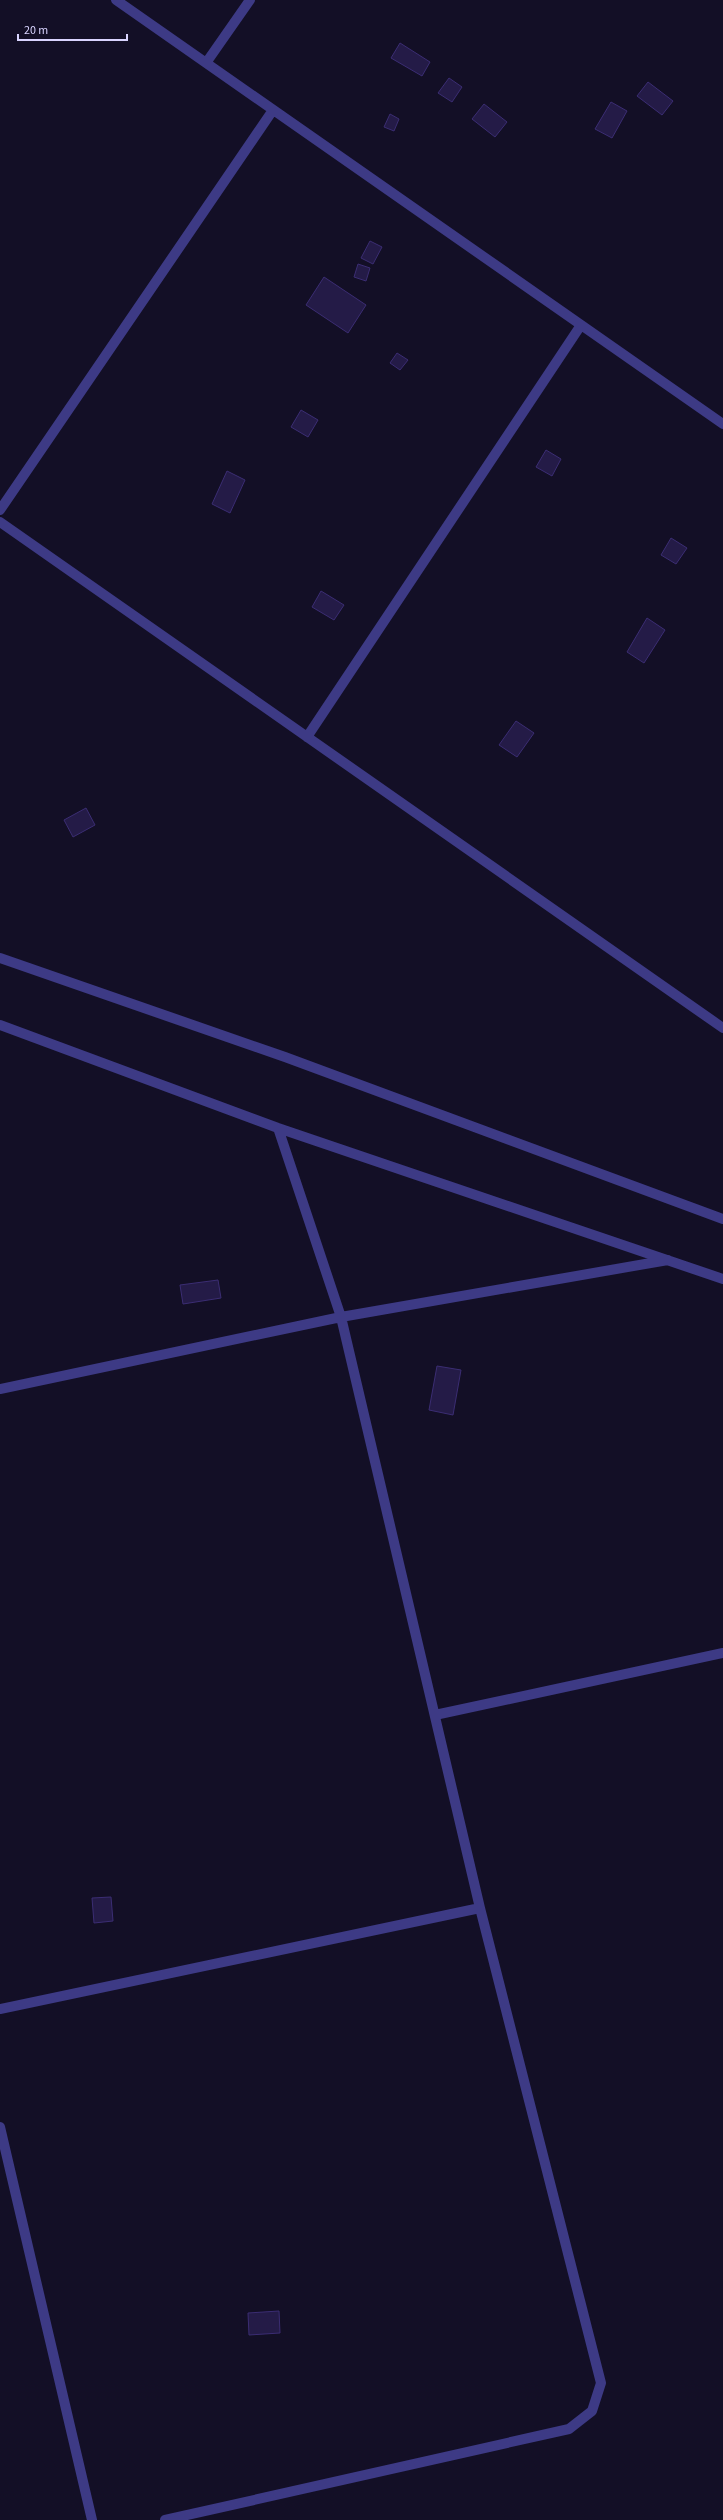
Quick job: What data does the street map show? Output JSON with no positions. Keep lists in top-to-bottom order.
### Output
{
  "scale_bar": "20 m"
}
